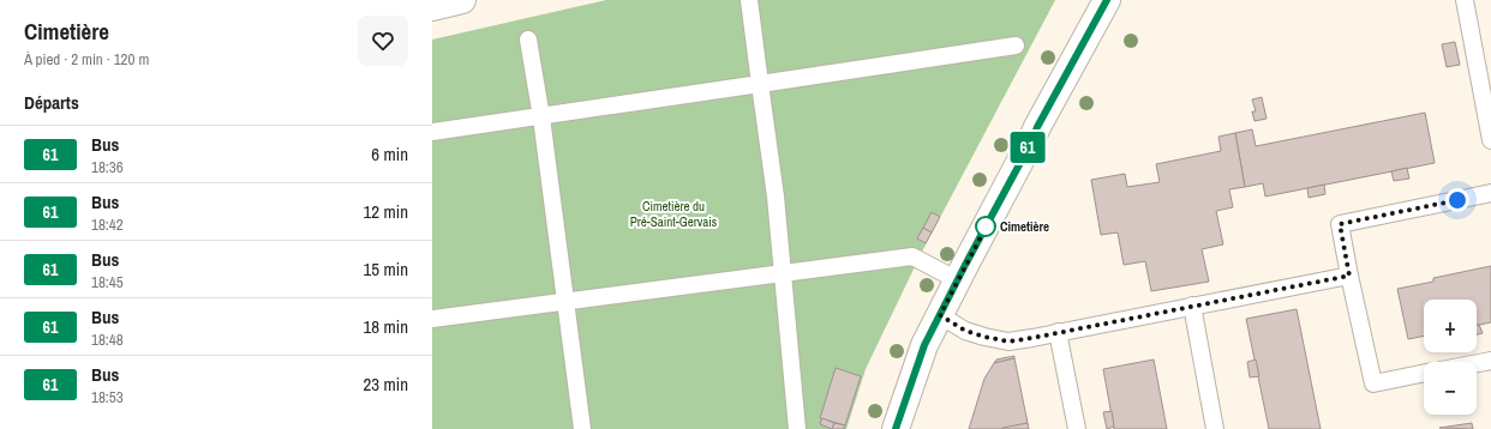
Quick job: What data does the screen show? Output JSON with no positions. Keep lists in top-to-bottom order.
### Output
{
  "parks": ["Cimetière du Pré-Saint-Gervais"],
  "places": ["Cimetière"],
  "lines": ["bus line 61"],
  "page": {
    "heading": [
      ["Cimetière", "À pied · 2 min · 120 m"],
      "Départs"
    ],
    "on_map": "61",
    "list": [
      {
        "mark": "61",
        "name": "Bus",
        "note": "18:36",
        "value": "6 min"
      },
      {
        "mark": "61",
        "name": "Bus",
        "note": "18:42",
        "value": "12 min"
      },
      {
        "mark": "61",
        "name": "Bus",
        "note": "18:45",
        "value": "15 min"
      },
      {
        "mark": "61",
        "name": "Bus",
        "note": "18:48",
        "value": "18 min"
      },
      {
        "mark": "61",
        "name": "Bus",
        "note": "18:53",
        "value": "23 min"
      }
    ],
    "map_buttons": ["+", "−"]
  }
}
